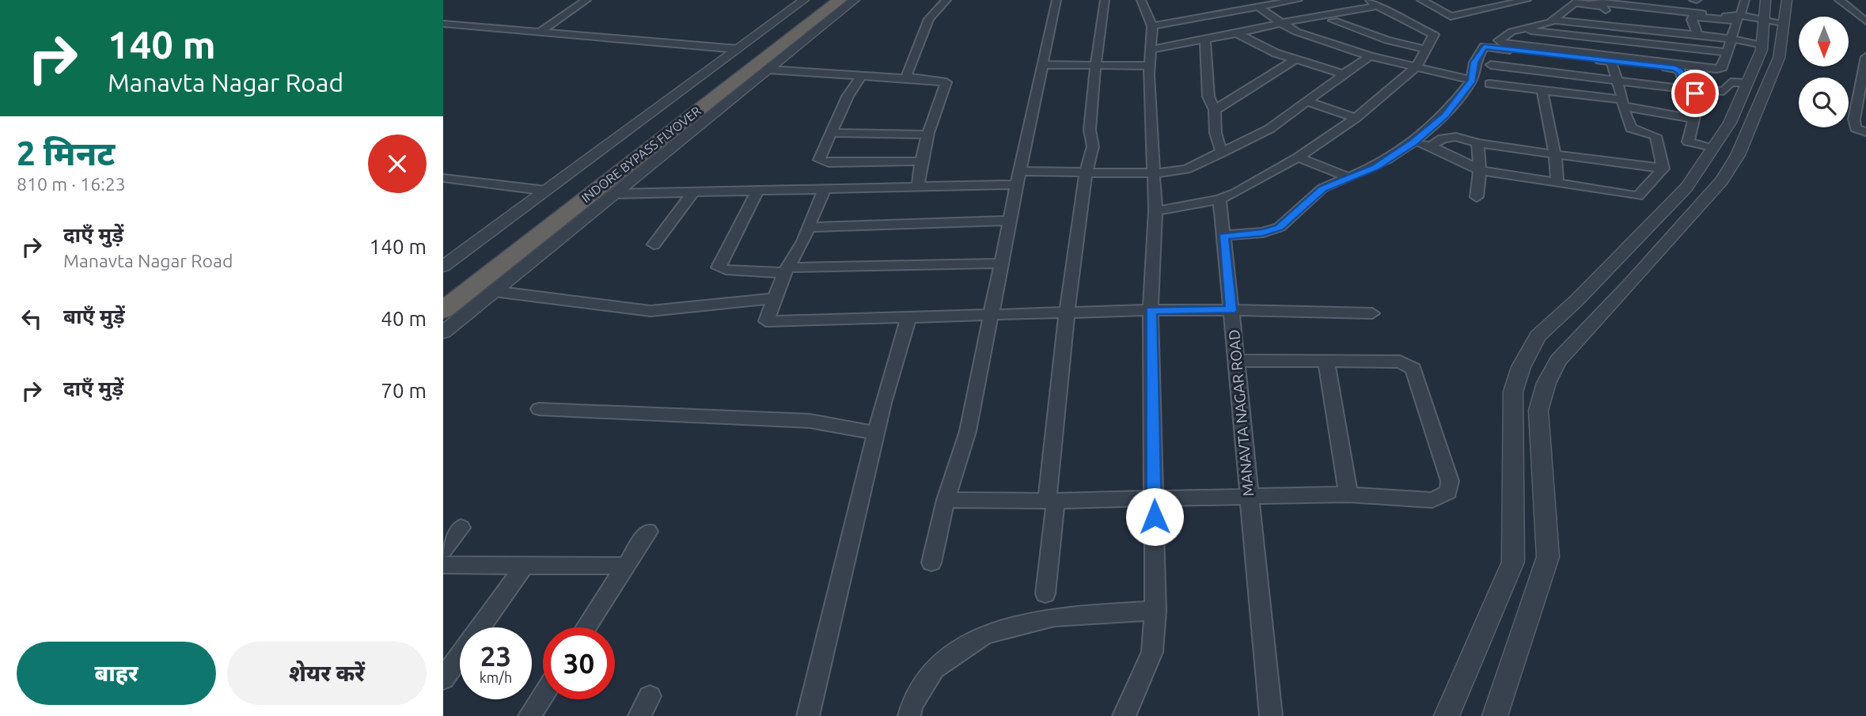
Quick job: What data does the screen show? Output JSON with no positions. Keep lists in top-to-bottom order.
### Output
{
  "streets": {
    "highway": ["INDORE BYPASS FLYOVER"],
    "street": ["MANAVTA NAGAR ROAD"]
  },
  "north": "bottom",
  "page": {
    "turn": ["140 m", "Manavta Nagar Road"],
    "heading": ["2 मिनट", "810 m · 16:23"],
    "list": [
      {
        "name": "दाएँ मुड़ें",
        "note": "Manavta Nagar Road",
        "value": "140 m"
      },
      {
        "name": "बाएँ मुड़ें",
        "value": "40 m"
      },
      {
        "name": "दाएँ मुड़ें",
        "value": "70 m"
      }
    ],
    "speed": "23 km/h",
    "limit": "30",
    "buttons": ["बाहर", "शेयर करें"]
  }
}
